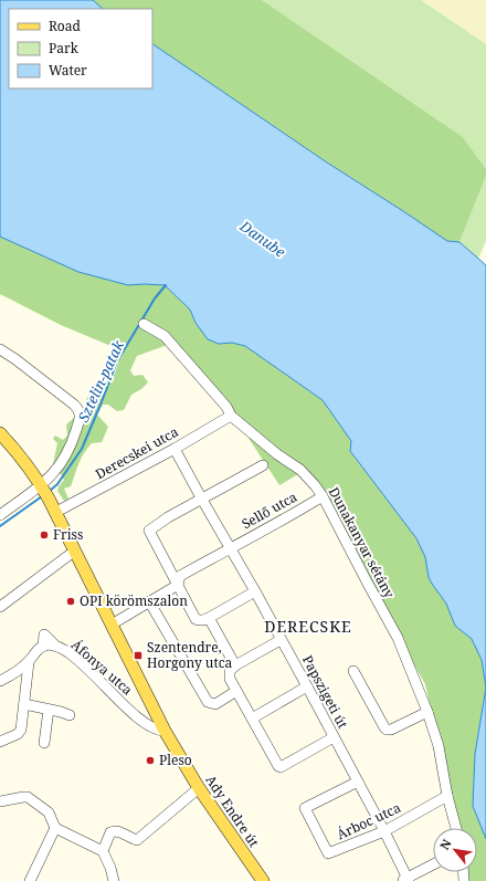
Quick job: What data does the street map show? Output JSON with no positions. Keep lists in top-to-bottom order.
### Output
{
  "streets": {
    "main road": ["Ady Endre út"],
    "street": [
      "Derecskei utca",
      "Sellő utca",
      "Dunakanyar sétány",
      "Áfonya utca",
      "Papszigeti út",
      "Árboc utca"
    ]
  },
  "crossings": [
    ["Derecskei utca", "Dunakanyar sétány"],
    ["Derecskei utca", "Papszigeti út"],
    ["Derecskei utca", "Ady Endre út"],
    ["Sellő utca", "Dunakanyar sétány"],
    ["Sellő utca", "Papszigeti út"],
    ["Sellő utca", "Ady Endre út"],
    ["Dunakanyar sétány", "Árboc utca"],
    ["Áfonya utca", "Ady Endre út"],
    ["Papszigeti út", "Árboc utca"]
  ],
  "districts": ["DERECSKE"],
  "water": ["Danube", "Sztelin-patak"],
  "places": {
    "other": ["Friss", "OPI körömszalon", "Pleso"],
    "transit": ["Szentendre, Horgony utca"]
  },
  "legend": ["Road", "Park", "Water"],
  "north": "top left"
}
